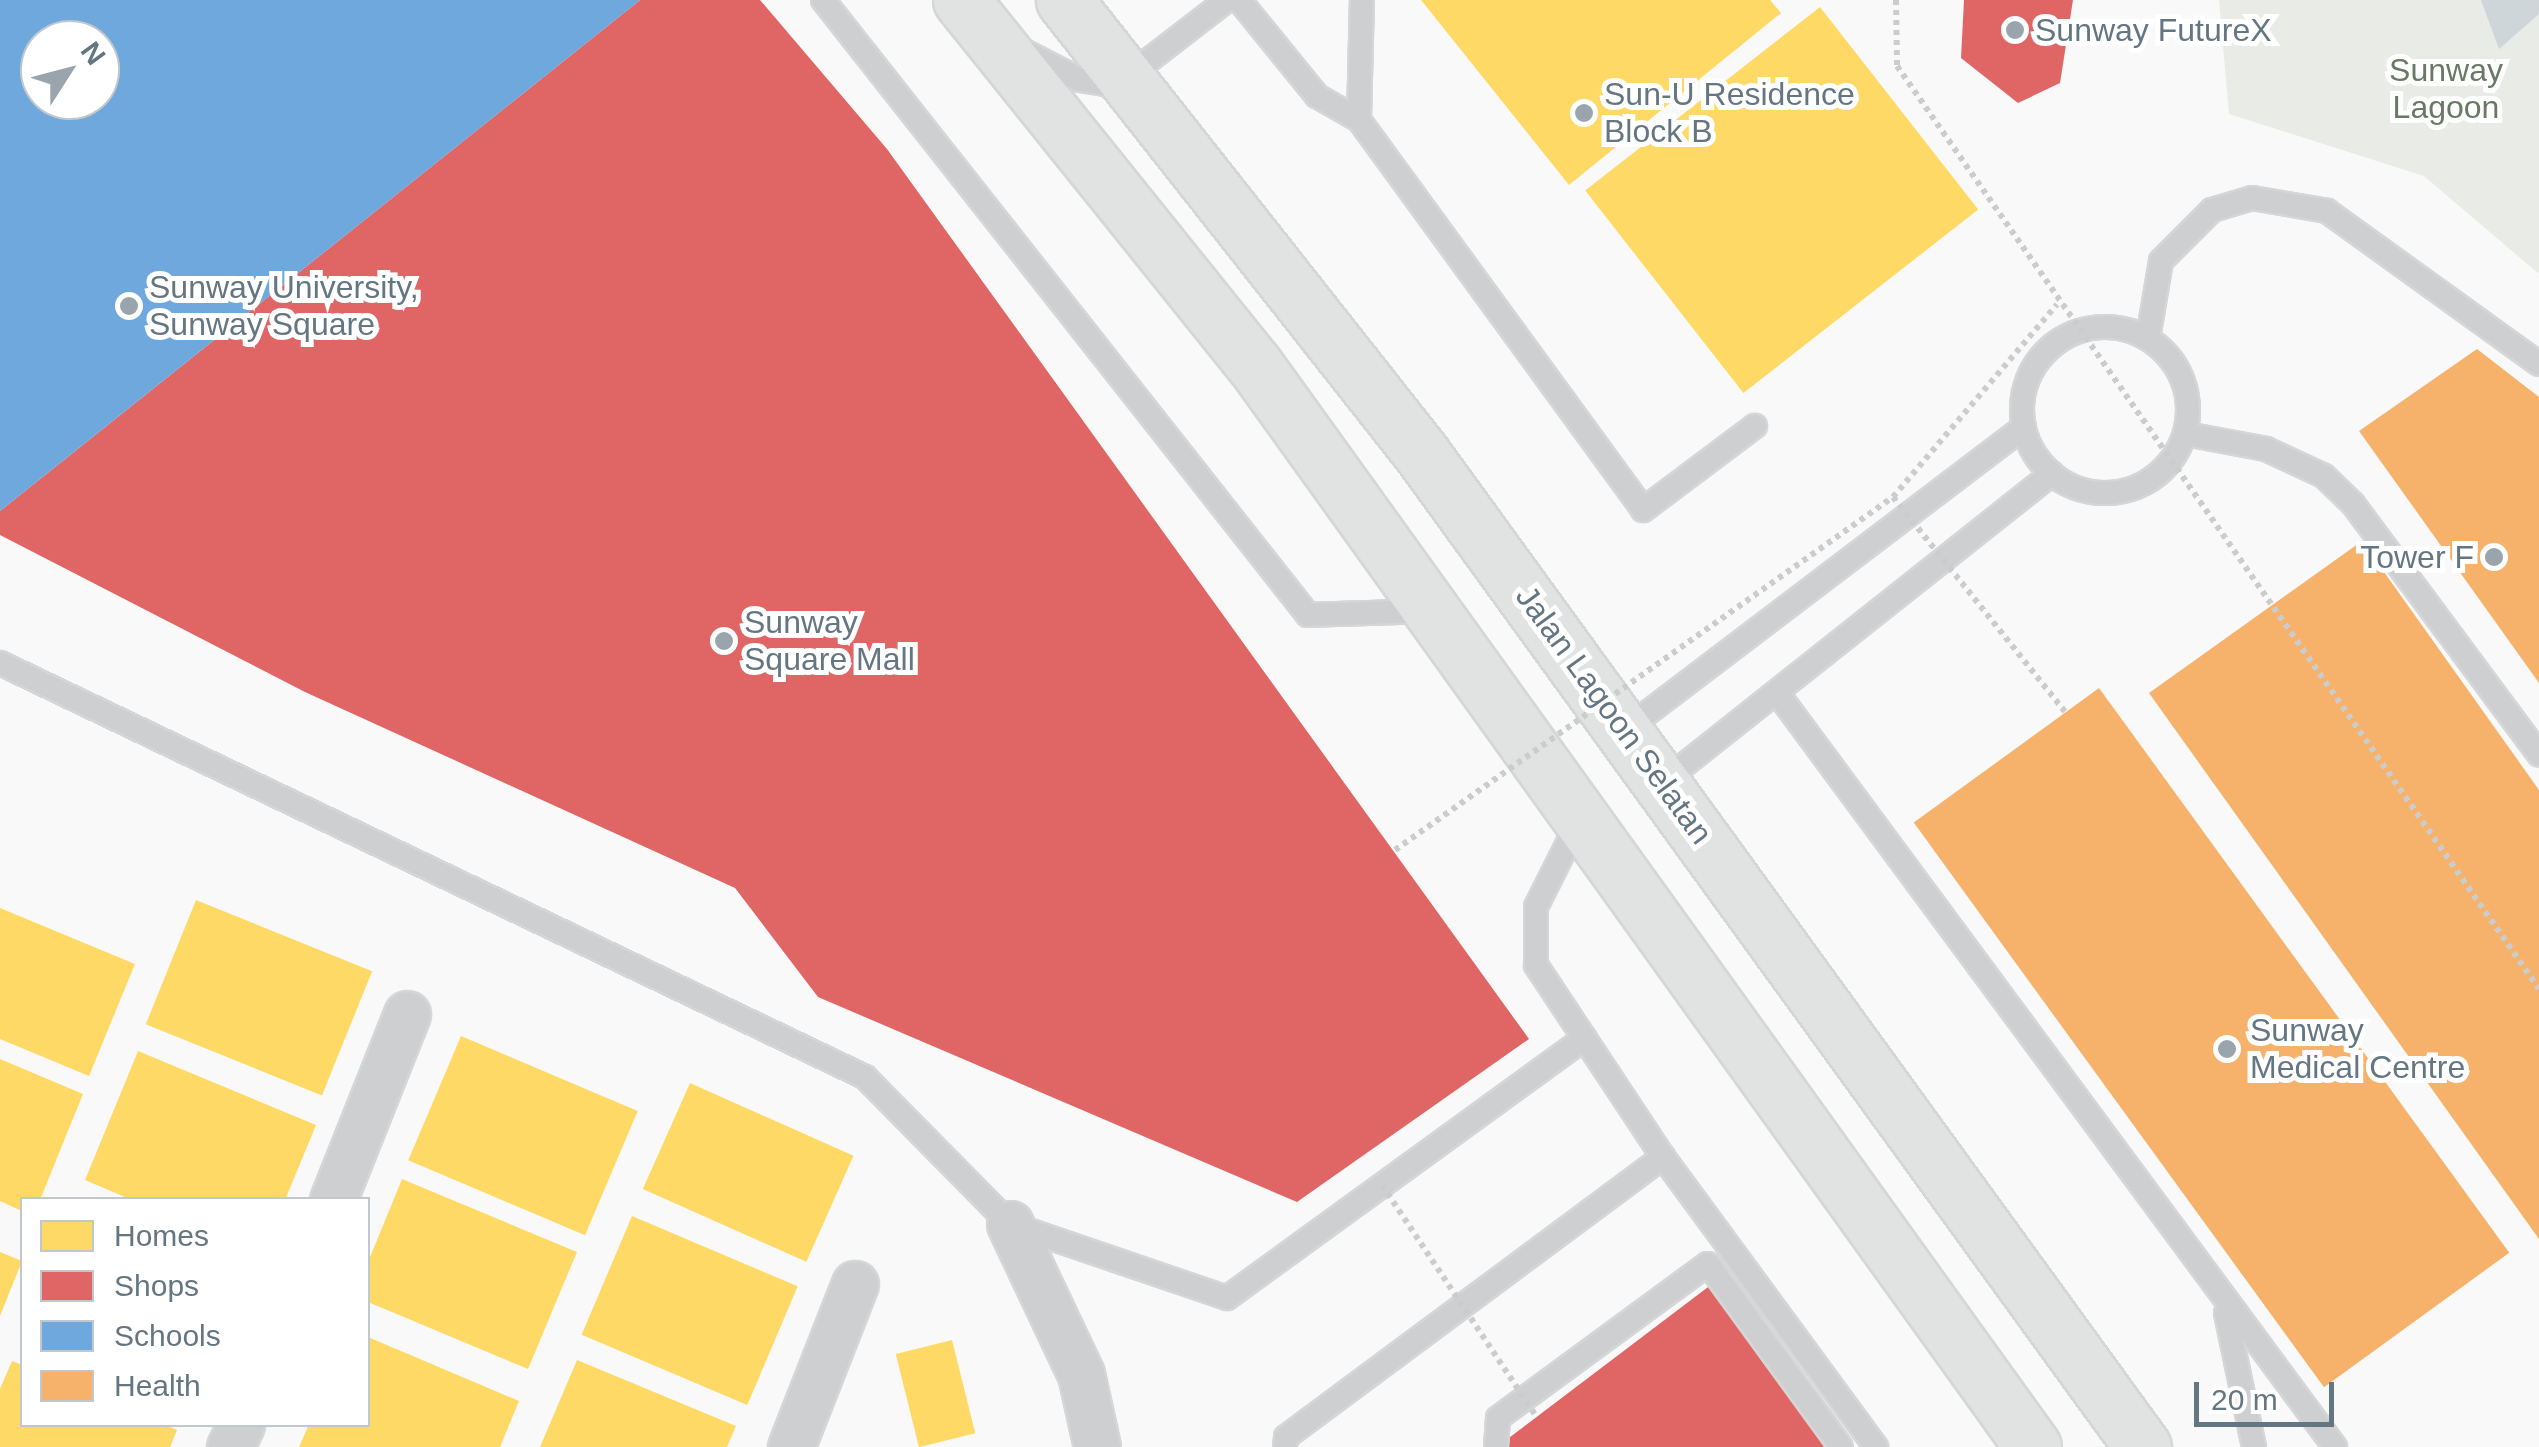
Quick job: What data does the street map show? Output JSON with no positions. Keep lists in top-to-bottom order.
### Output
{
  "streets": {
    "main road": ["Jalan Lagoon Selatan"]
  },
  "parks": ["Sunway Lagoon"],
  "places": [
    "Sunway FutureX",
    "Sun-U Residence Block B",
    "Sunway University, Sunway Square",
    "Tower F",
    "Sunway Square Mall",
    "Sunway Medical Centre"
  ],
  "legend": [
    "Homes",
    "Shops",
    "Schools",
    "Health"
  ],
  "scale_bar": "20 m",
  "north": "top right"
}
